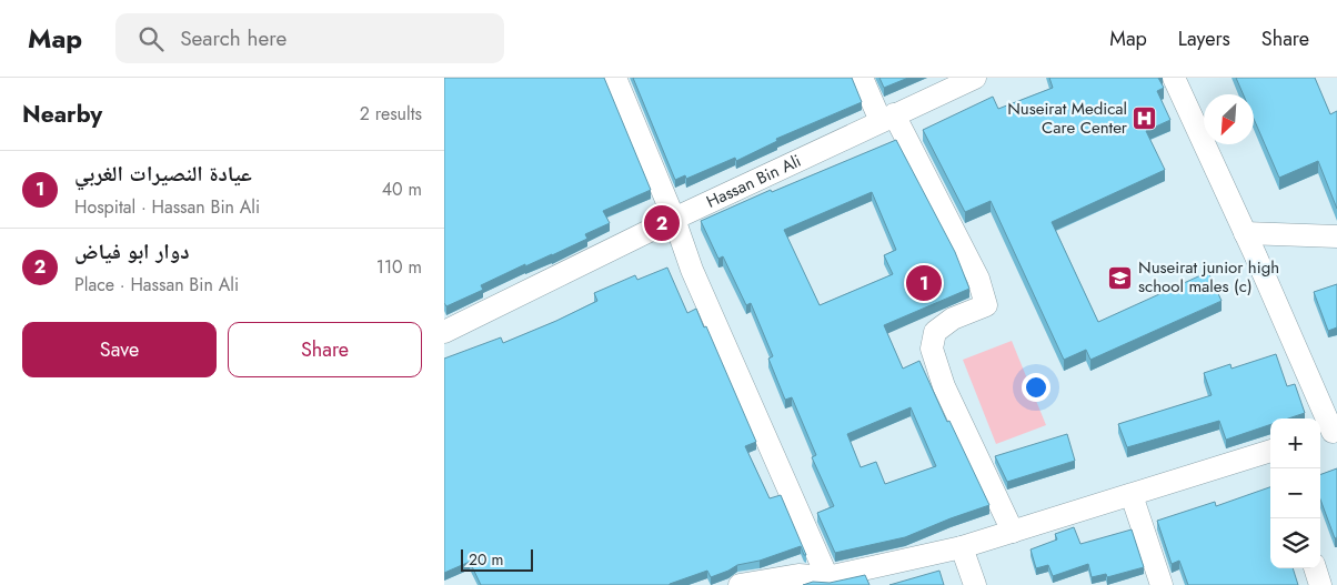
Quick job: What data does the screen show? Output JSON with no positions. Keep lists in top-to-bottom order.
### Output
{
  "streets": {
    "street": ["Hassan Bin Ali"]
  },
  "places": {
    "hospital": ["Nuseirat Medical Care Center"],
    "school or university": ["Nuseirat junior high school males (c)"]
  },
  "scale_bar": "20 m",
  "north": "bottom left",
  "page": {
    "header": "Map",
    "search": "Search here",
    "nav": ["Map", "Layers", "Share"],
    "heading": ["Nearby", "2 results"],
    "list": [
      {
        "mark": "1",
        "name": "عيادة النصيرات الغربي",
        "note": "Hospital · Hassan Bin Ali",
        "value": "40 m"
      },
      {
        "mark": "2",
        "name": "دوار ابو فياض",
        "note": "Place · Hassan Bin Ali",
        "value": "110 m"
      }
    ],
    "pins": ["2", "1"],
    "buttons": ["Save", "Share"],
    "map_buttons": ["+", "−"],
    "scale": "20 m"
  }
}
